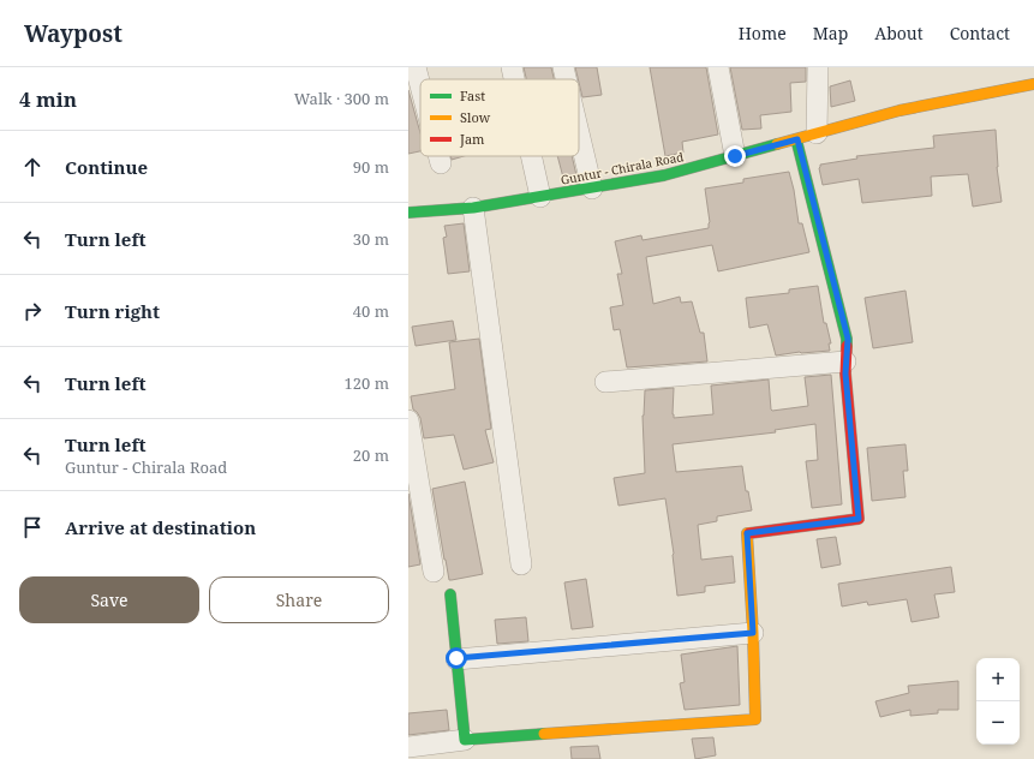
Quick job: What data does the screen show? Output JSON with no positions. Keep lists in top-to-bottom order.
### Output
{
  "streets": {
    "street": ["Guntur - Chirala Road"]
  },
  "legend": ["Fast", "Slow", "Jam"],
  "page": {
    "header": "Waypost",
    "nav": [
      "Home",
      "Map",
      "About",
      "Contact"
    ],
    "heading": ["4 min", "Walk · 300 m"],
    "list": [
      ["Continue", "90 m"],
      ["Turn left", "30 m"],
      ["Turn right", "40 m"],
      ["Turn left", "120 m"],
      ["Turn left", "Guntur - Chirala Road", "20 m"],
      "Arrive at destination"
    ],
    "buttons": ["Save", "Share"],
    "map_buttons": ["+", "−"]
  }
}
